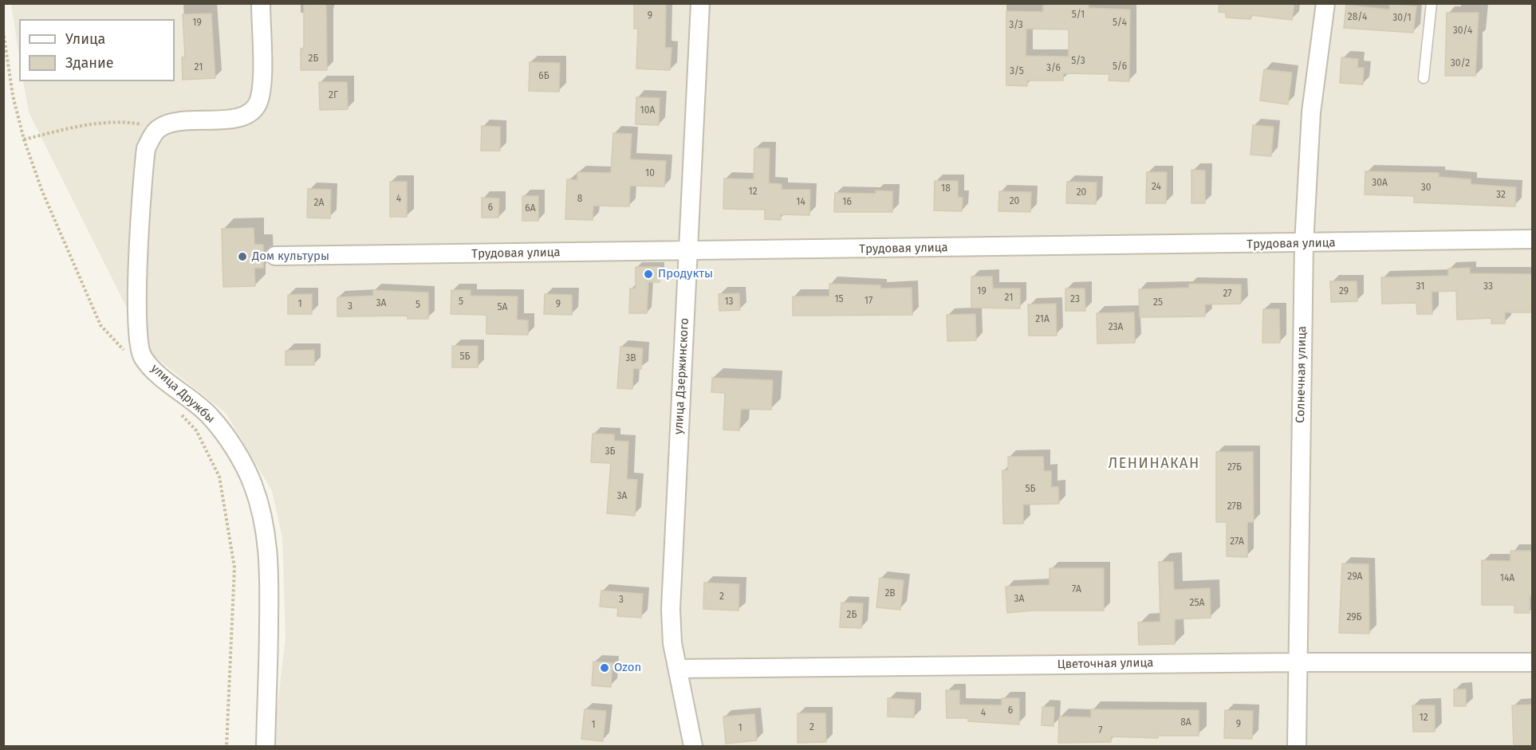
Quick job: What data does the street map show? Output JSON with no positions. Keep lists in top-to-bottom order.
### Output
{
  "streets": {
    "street": [
      "Трудовая улица",
      "Солнечная улица",
      "улица Дзержинского",
      "улица Дружбы",
      "Цветочная улица"
    ]
  },
  "crossings": [
    ["Трудовая улица", "Солнечная улица"],
    ["Трудовая улица", "улица Дзержинского"],
    ["Солнечная улица", "Цветочная улица"],
    ["улица Дзержинского", "Цветочная улица"]
  ],
  "districts": ["ЛЕНИНАКАН"],
  "places": ["Дом культуры", "Продукты", "Ozon"],
  "house_numbers": [
    "5/1",
    "9",
    "28/4",
    "30/1",
    "19",
    "5/4",
    "3/3",
    "30/4",
    "2Б",
    "5/3",
    "30/2",
    "5/6",
    "21",
    "3/6",
    "3/5",
    "6Б",
    "2Г",
    "10А",
    "10",
    "30А",
    "24",
    "30",
    "18",
    "12",
    "20",
    "32",
    "4",
    "8",
    "20",
    "14",
    "16",
    "2А",
    "6",
    "6А",
    "31",
    "33",
    "19",
    "29",
    "27",
    "21",
    "15",
    "23",
    "17",
    "5",
    "13",
    "25",
    "3А",
    "1",
    "9",
    "5",
    "3",
    "5А",
    "21А",
    "23А",
    "5Б",
    "3В",
    "3Б",
    "27Б",
    "5Б",
    "3А",
    "27В",
    "27А",
    "29А",
    "14А",
    "7А",
    "2В",
    "2",
    "3А",
    "3",
    "25А",
    "2Б",
    "29Б",
    "6",
    "4",
    "12",
    "8А",
    "9",
    "1",
    "2",
    "1",
    "7"
  ],
  "legend": ["Улица", "Здание"]
}
